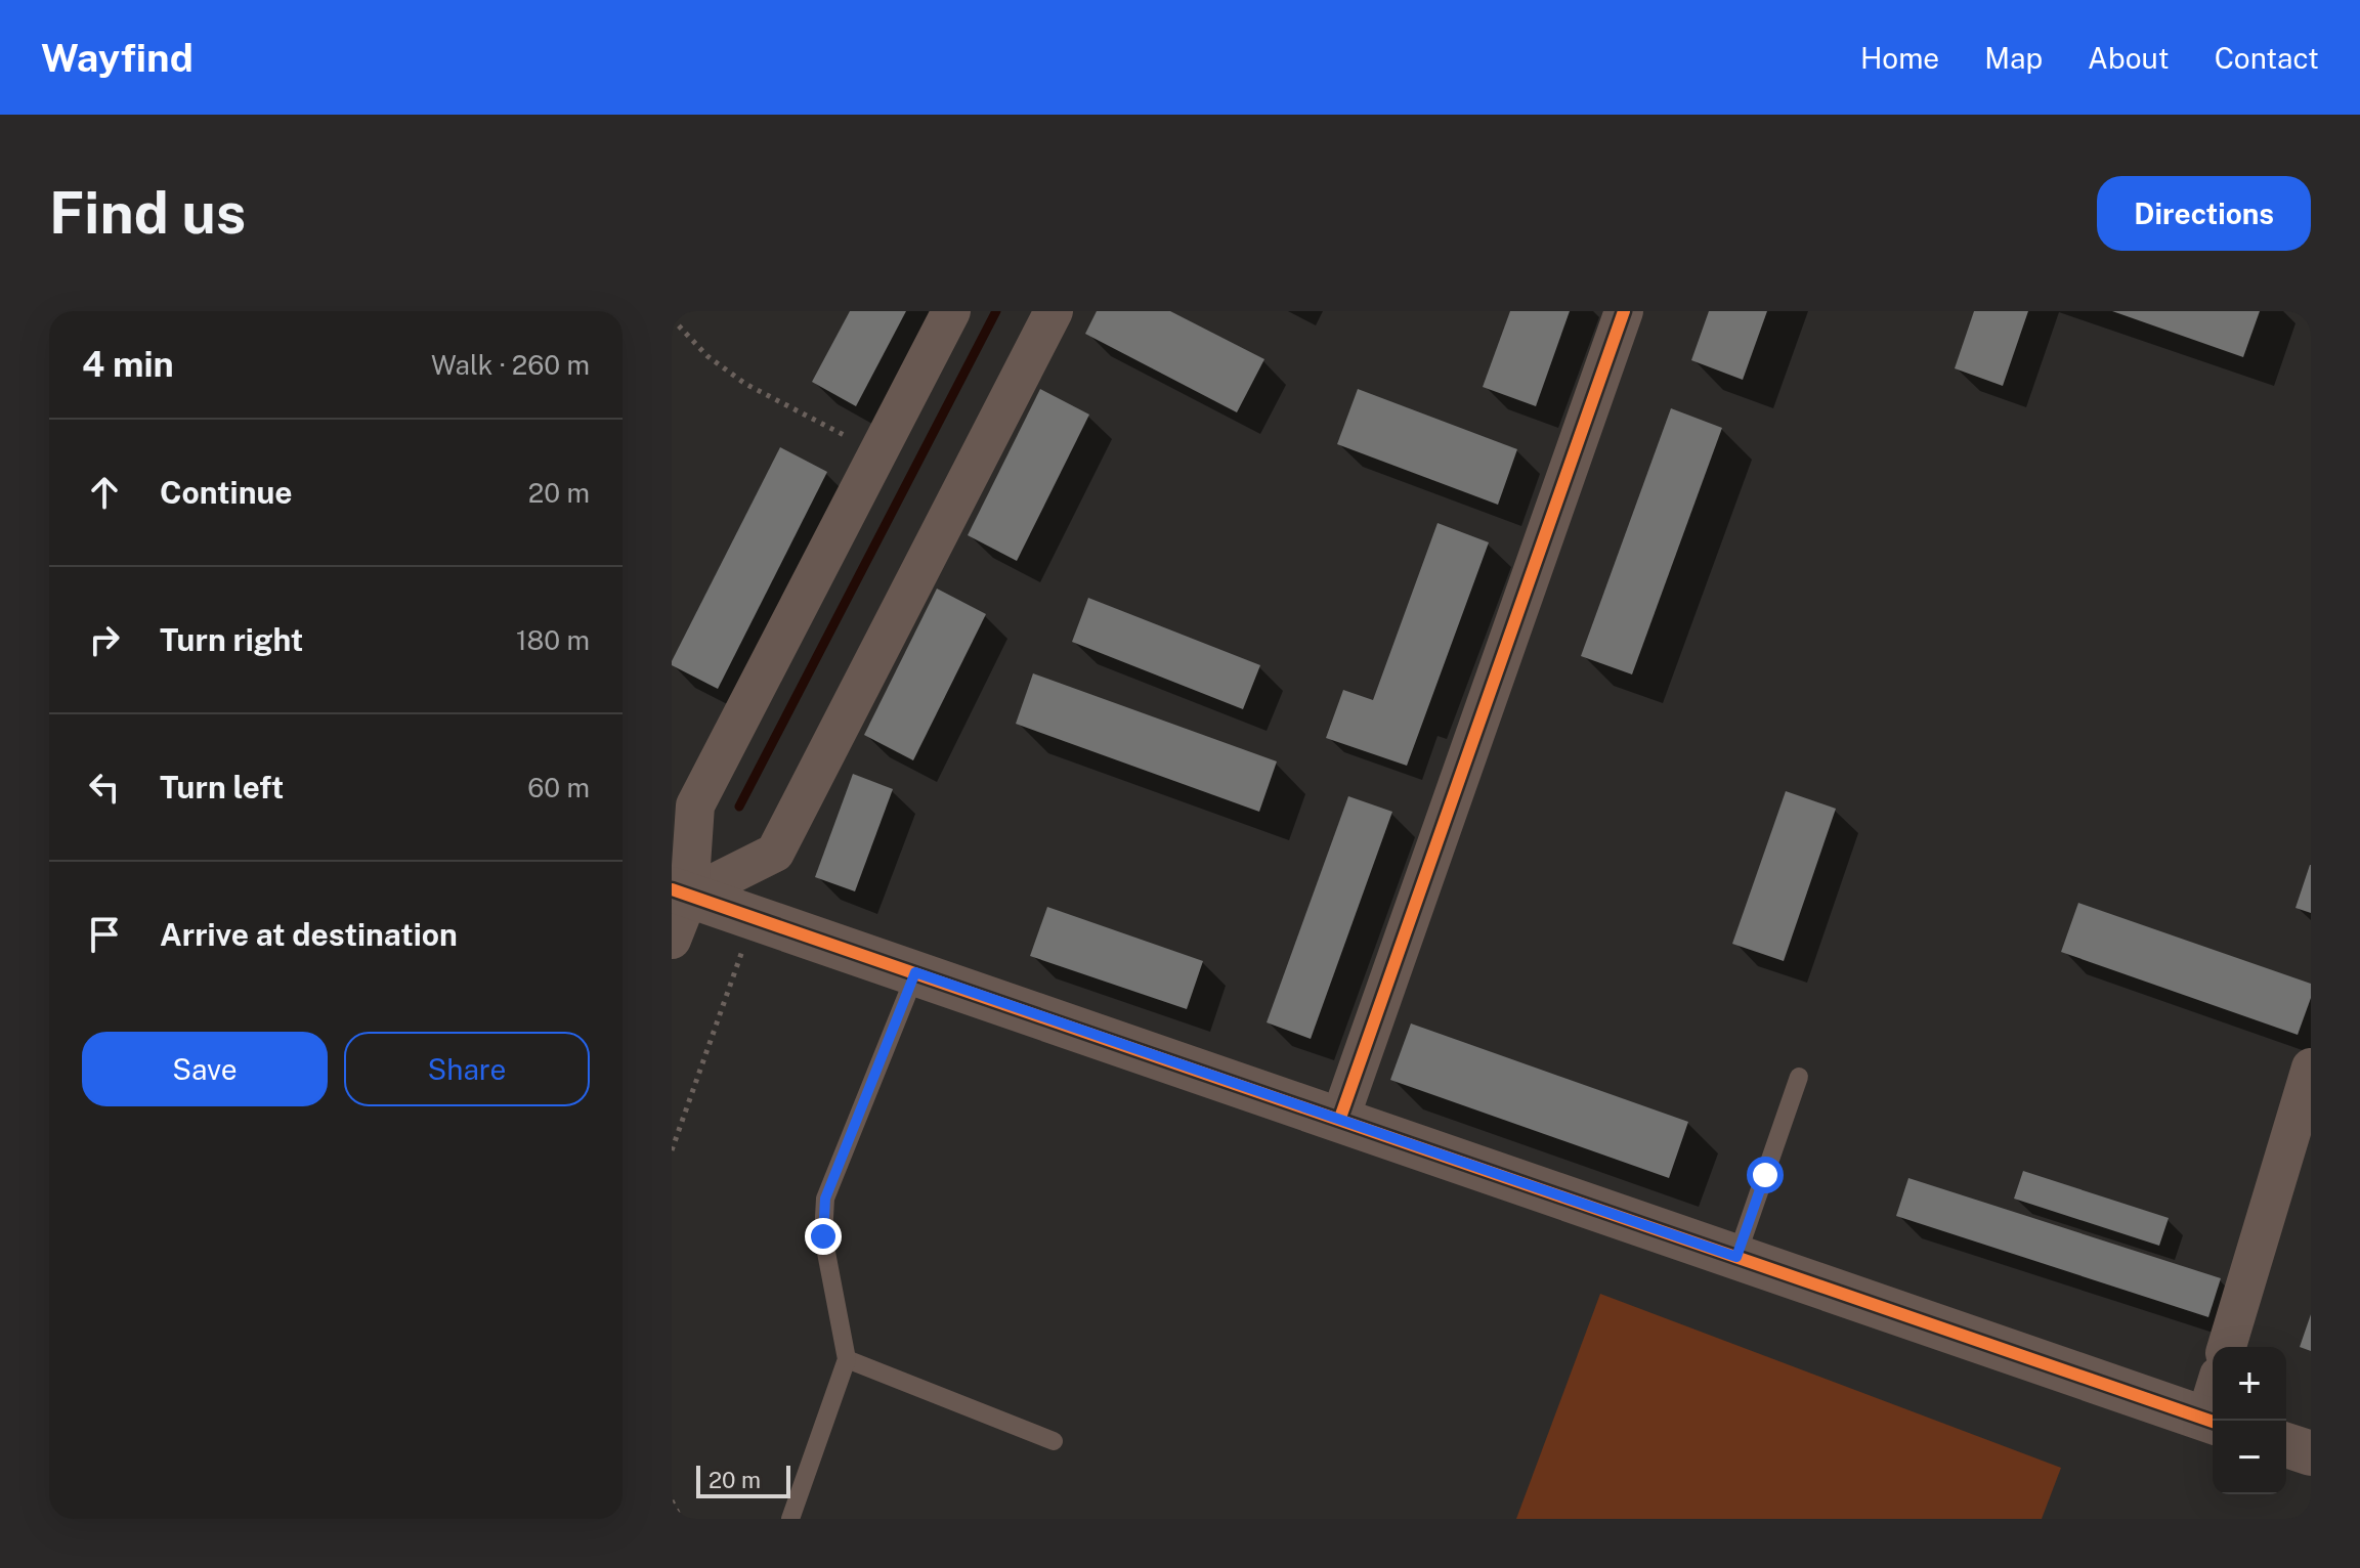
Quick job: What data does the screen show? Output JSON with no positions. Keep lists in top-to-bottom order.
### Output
{
  "scale_bar": "20 m",
  "page": {
    "header": "Wayfind",
    "nav": [
      "Home",
      "Map",
      "About",
      "Contact"
    ],
    "buttons": [
      "Directions",
      ["Save", "Share"]
    ],
    "title": "Find us",
    "heading": ["4 min", "Walk · 260 m"],
    "list": [
      ["Continue", "20 m"],
      ["Turn right", "180 m"],
      ["Turn left", "60 m"],
      "Arrive at destination"
    ],
    "map_buttons": ["+", "−"],
    "scale": "20 m"
  }
}
